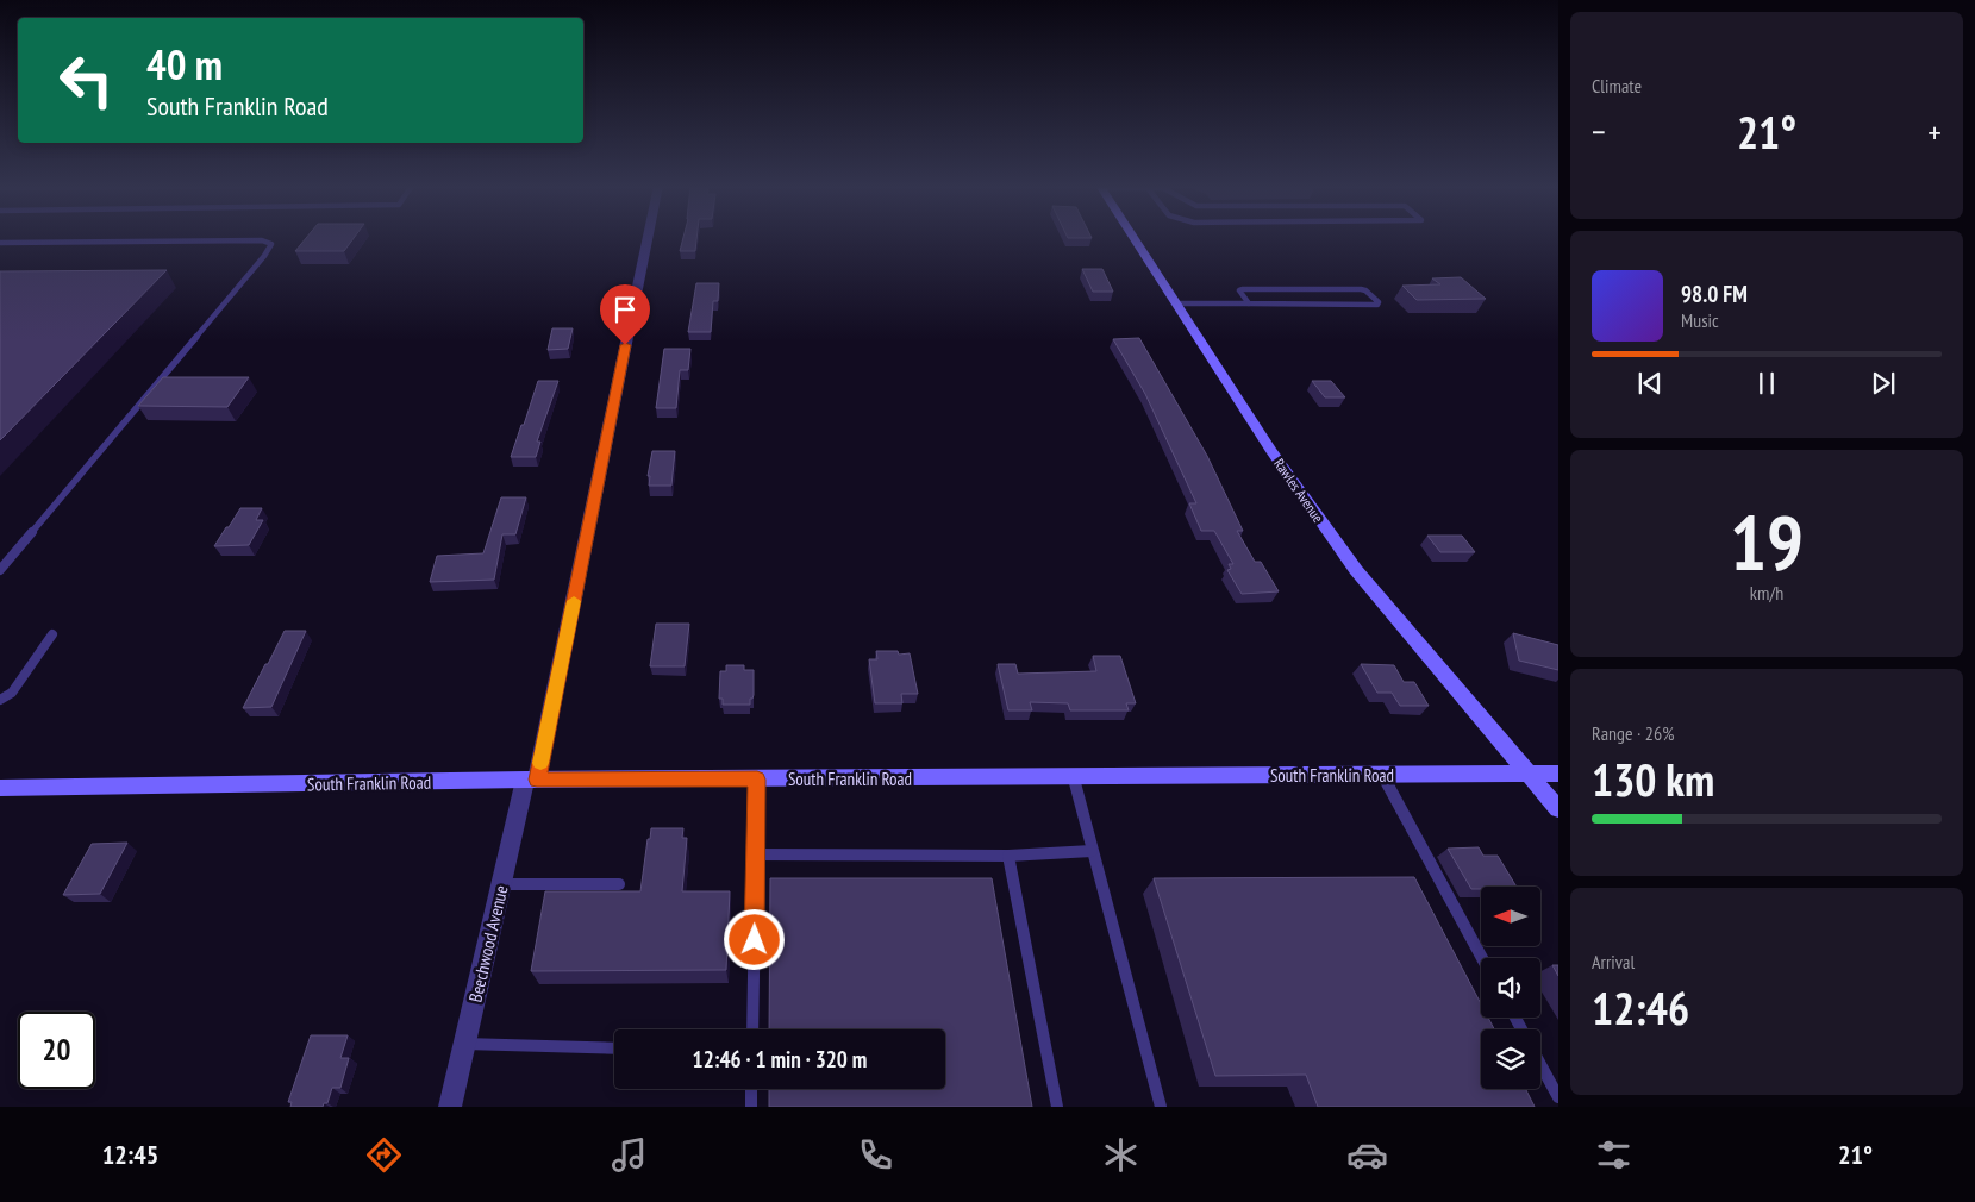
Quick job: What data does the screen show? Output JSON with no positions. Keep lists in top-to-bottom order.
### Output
{
  "streets": {
    "main road": ["Rawles Avenue", "South Franklin Road"],
    "street": ["Beechwood Avenue"]
  },
  "crossings": [
    ["Rawles Avenue", "South Franklin Road"],
    ["South Franklin Road", "Beechwood Avenue"]
  ],
  "north": "left",
  "page": {
    "tile": [
      "Climate",
      ["19", "km/h"],
      ["Range · 26%", "130 km"],
      ["Arrival", "12:46"]
    ],
    "turn": ["40 m", "South Franklin Road"],
    "heat": ["−", "21°", "+"],
    "song": ["98.0 FM", "Music"],
    "limit": "20",
    "trip": "12:46 · 1 min · 320 m",
    "tabs": ["12:45", "21°"]
  }
}
